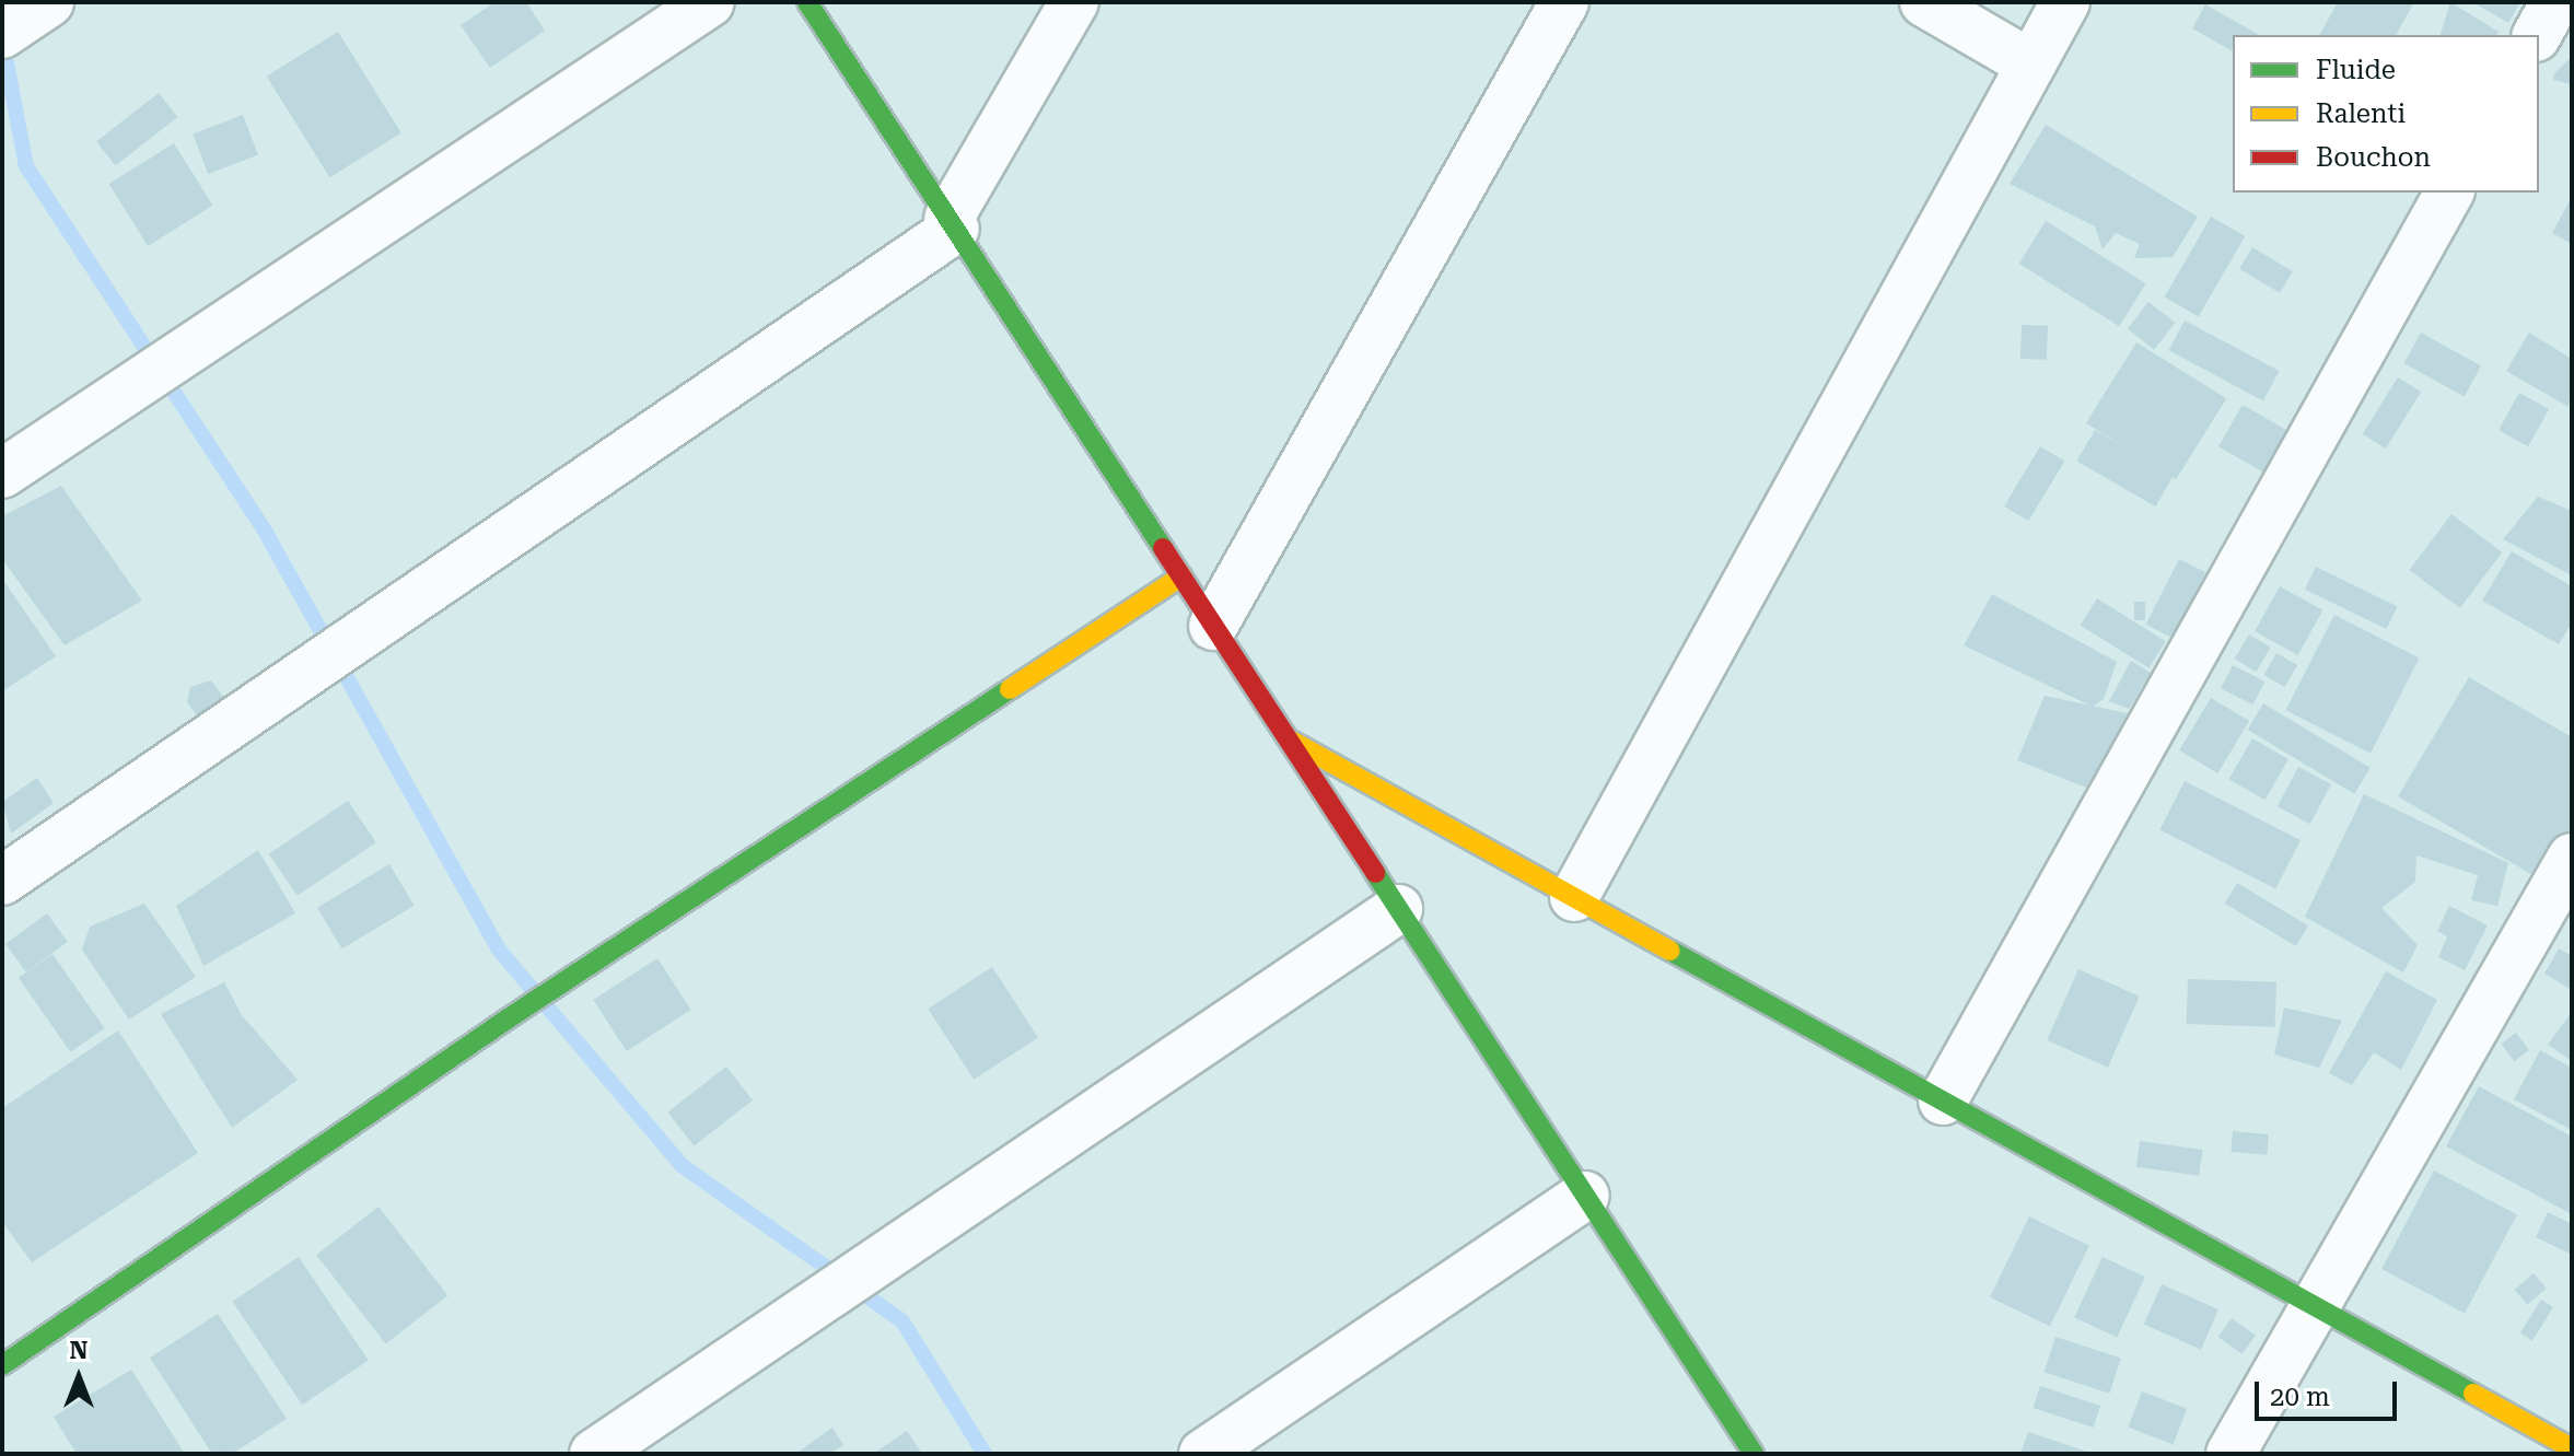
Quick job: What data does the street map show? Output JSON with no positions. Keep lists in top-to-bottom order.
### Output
{
  "legend": ["Fluide", "Ralenti", "Bouchon"],
  "scale_bar": "20 m",
  "north": "top"
}
